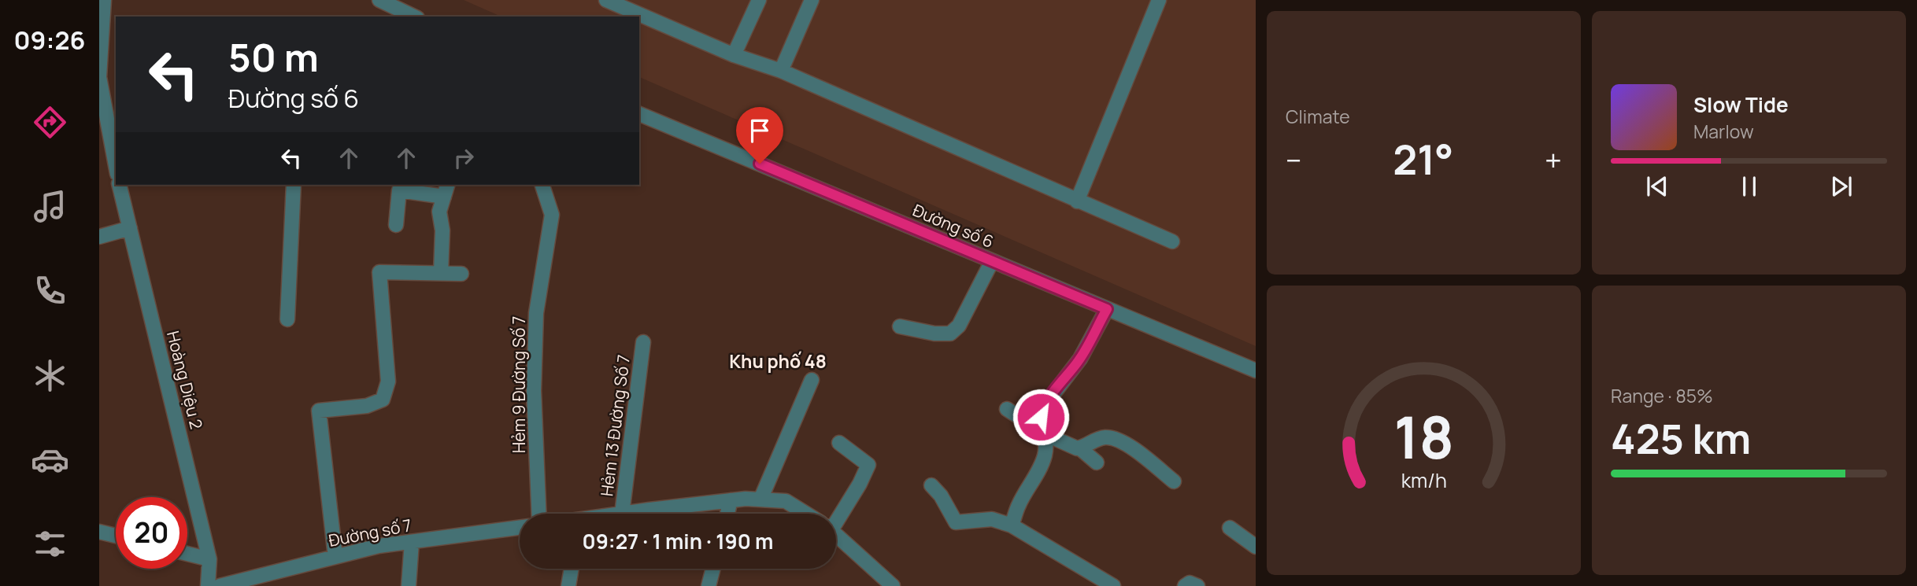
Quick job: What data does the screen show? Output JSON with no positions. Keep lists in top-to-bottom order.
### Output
{
  "streets": {
    "street": [
      "Đường số 6",
      "Hoàng Diệu 2",
      "Hẻm 9 Đường Số 7",
      "Hẻm 13 Đường Số 7",
      "Đường số 7"
    ]
  },
  "districts": ["Khu phố 48"],
  "page": {
    "tabs": "09:26",
    "tile": [
      "Climate",
      ["Range · 85%", "425 km"]
    ],
    "turn": ["50 m", "Đường số 6"],
    "song": ["Slow Tide", "Marlow"],
    "heat": ["−", "21°", "+"],
    "limit": "20",
    "trip": "09:27 · 1 min · 190 m",
    "gauge": ["18", "km/h"]
  }
}
